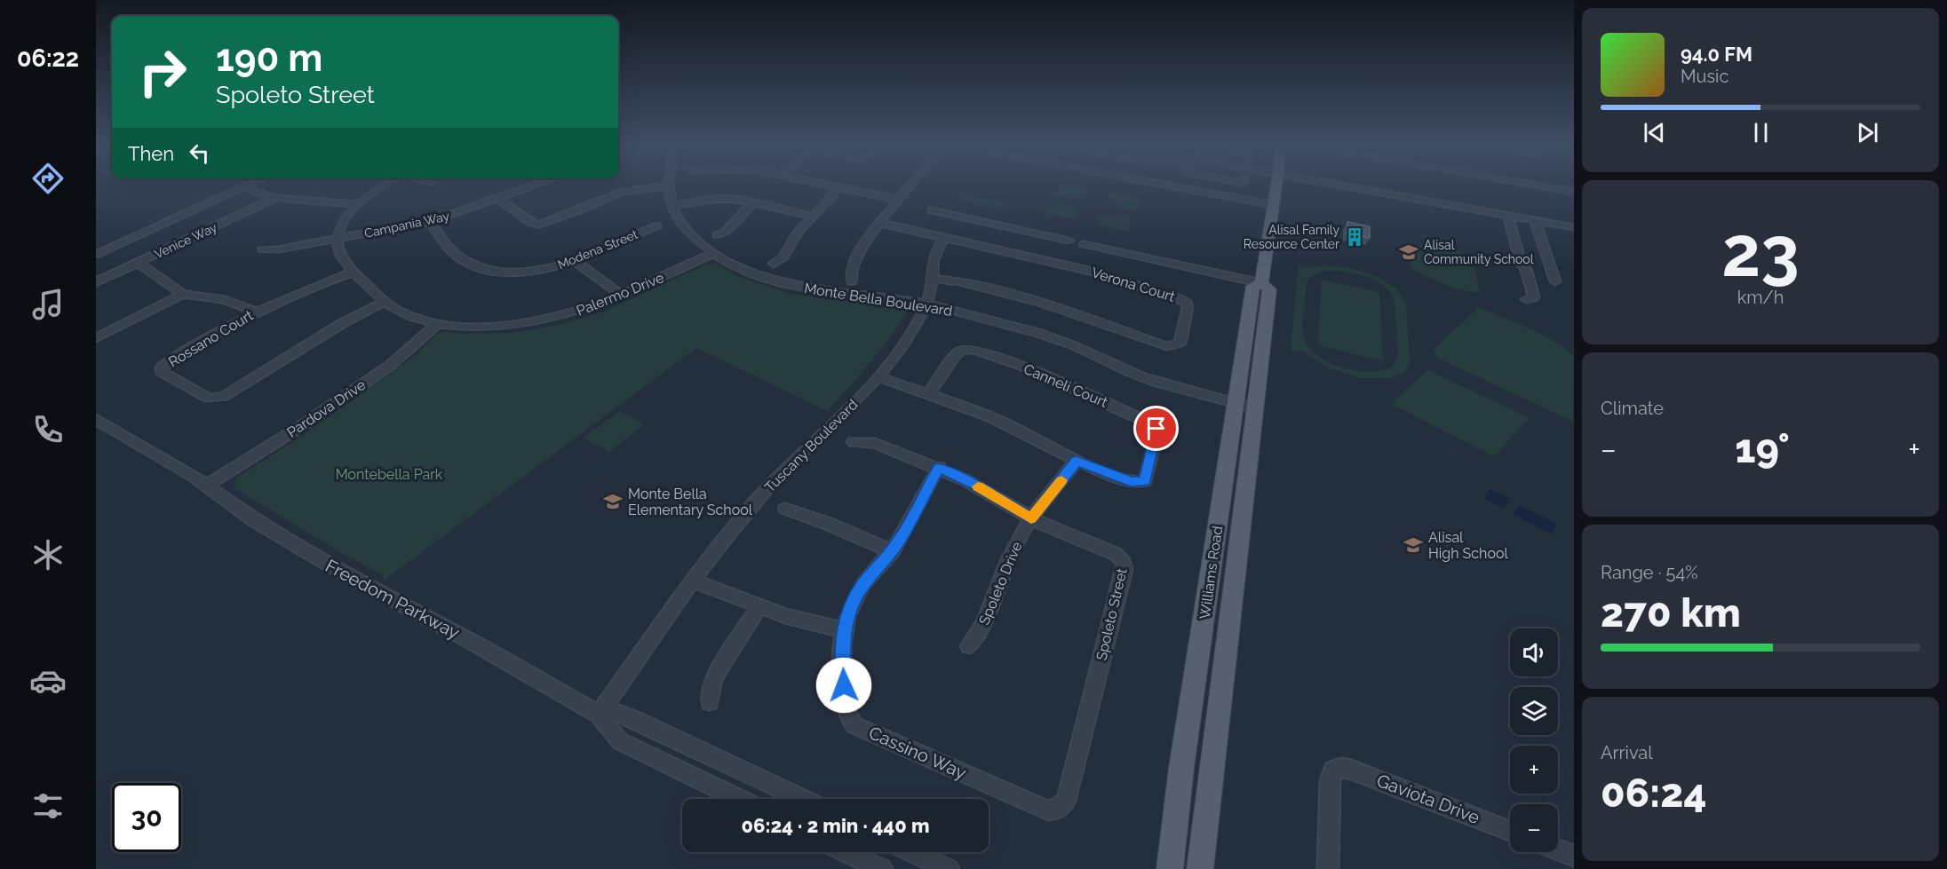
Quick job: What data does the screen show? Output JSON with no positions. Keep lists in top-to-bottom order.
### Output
{
  "streets": {
    "main road": ["Williams Road"],
    "street": [
      "Campania Way",
      "Venice Way",
      "Modena Street",
      "Verona Court",
      "Palermo Drive",
      "Monte Bella Boulevard",
      "Rossano Court",
      "Canneli Court",
      "Pardova Drive",
      "Tuscany Boulevard",
      "Spoleto Drive",
      "Freedom Parkway",
      "Spoleto Street",
      "Cassino Way",
      "Gaviota Drive"
    ]
  },
  "crossings": [
    ["Campania Way", "Modena Street"],
    ["Campania Way", "Palermo Drive"],
    ["Palermo Drive", "Monte Bella Boulevard"],
    ["Palermo Drive", "Rossano Court"],
    ["Palermo Drive", "Pardova Drive"],
    ["Monte Bella Boulevard", "Tuscany Boulevard"],
    ["Monte Bella Boulevard", "Williams Road"],
    ["Canneli Court", "Tuscany Boulevard"],
    ["Canneli Court", "Spoleto Drive"],
    ["Pardova Drive", "Freedom Parkway"],
    ["Tuscany Boulevard", "Freedom Parkway"],
    ["Spoleto Drive", "Spoleto Street"],
    ["Spoleto Street", "Cassino Way"]
  ],
  "parks": ["Montebella Park"],
  "places": {
    "building": ["Alisal Family Resource Center"],
    "school or university": ["Alisal Community School", "Monte Bella Elementary School", "Alisal High School"]
  },
  "page": {
    "tabs": "06:22",
    "turn": ["190 m", "Spoleto Street"],
    "song": ["94.0 FM", "Music"],
    "then": "Then",
    "tile": [
      ["23", "km/h"],
      "Climate",
      ["Range · 54%", "270 km"],
      ["Arrival", "06:24"]
    ],
    "heat": ["−", "19°", "+"],
    "map_buttons": ["+", "−"],
    "limit": "30",
    "trip": "06:24 · 2 min · 440 m"
  }
}
